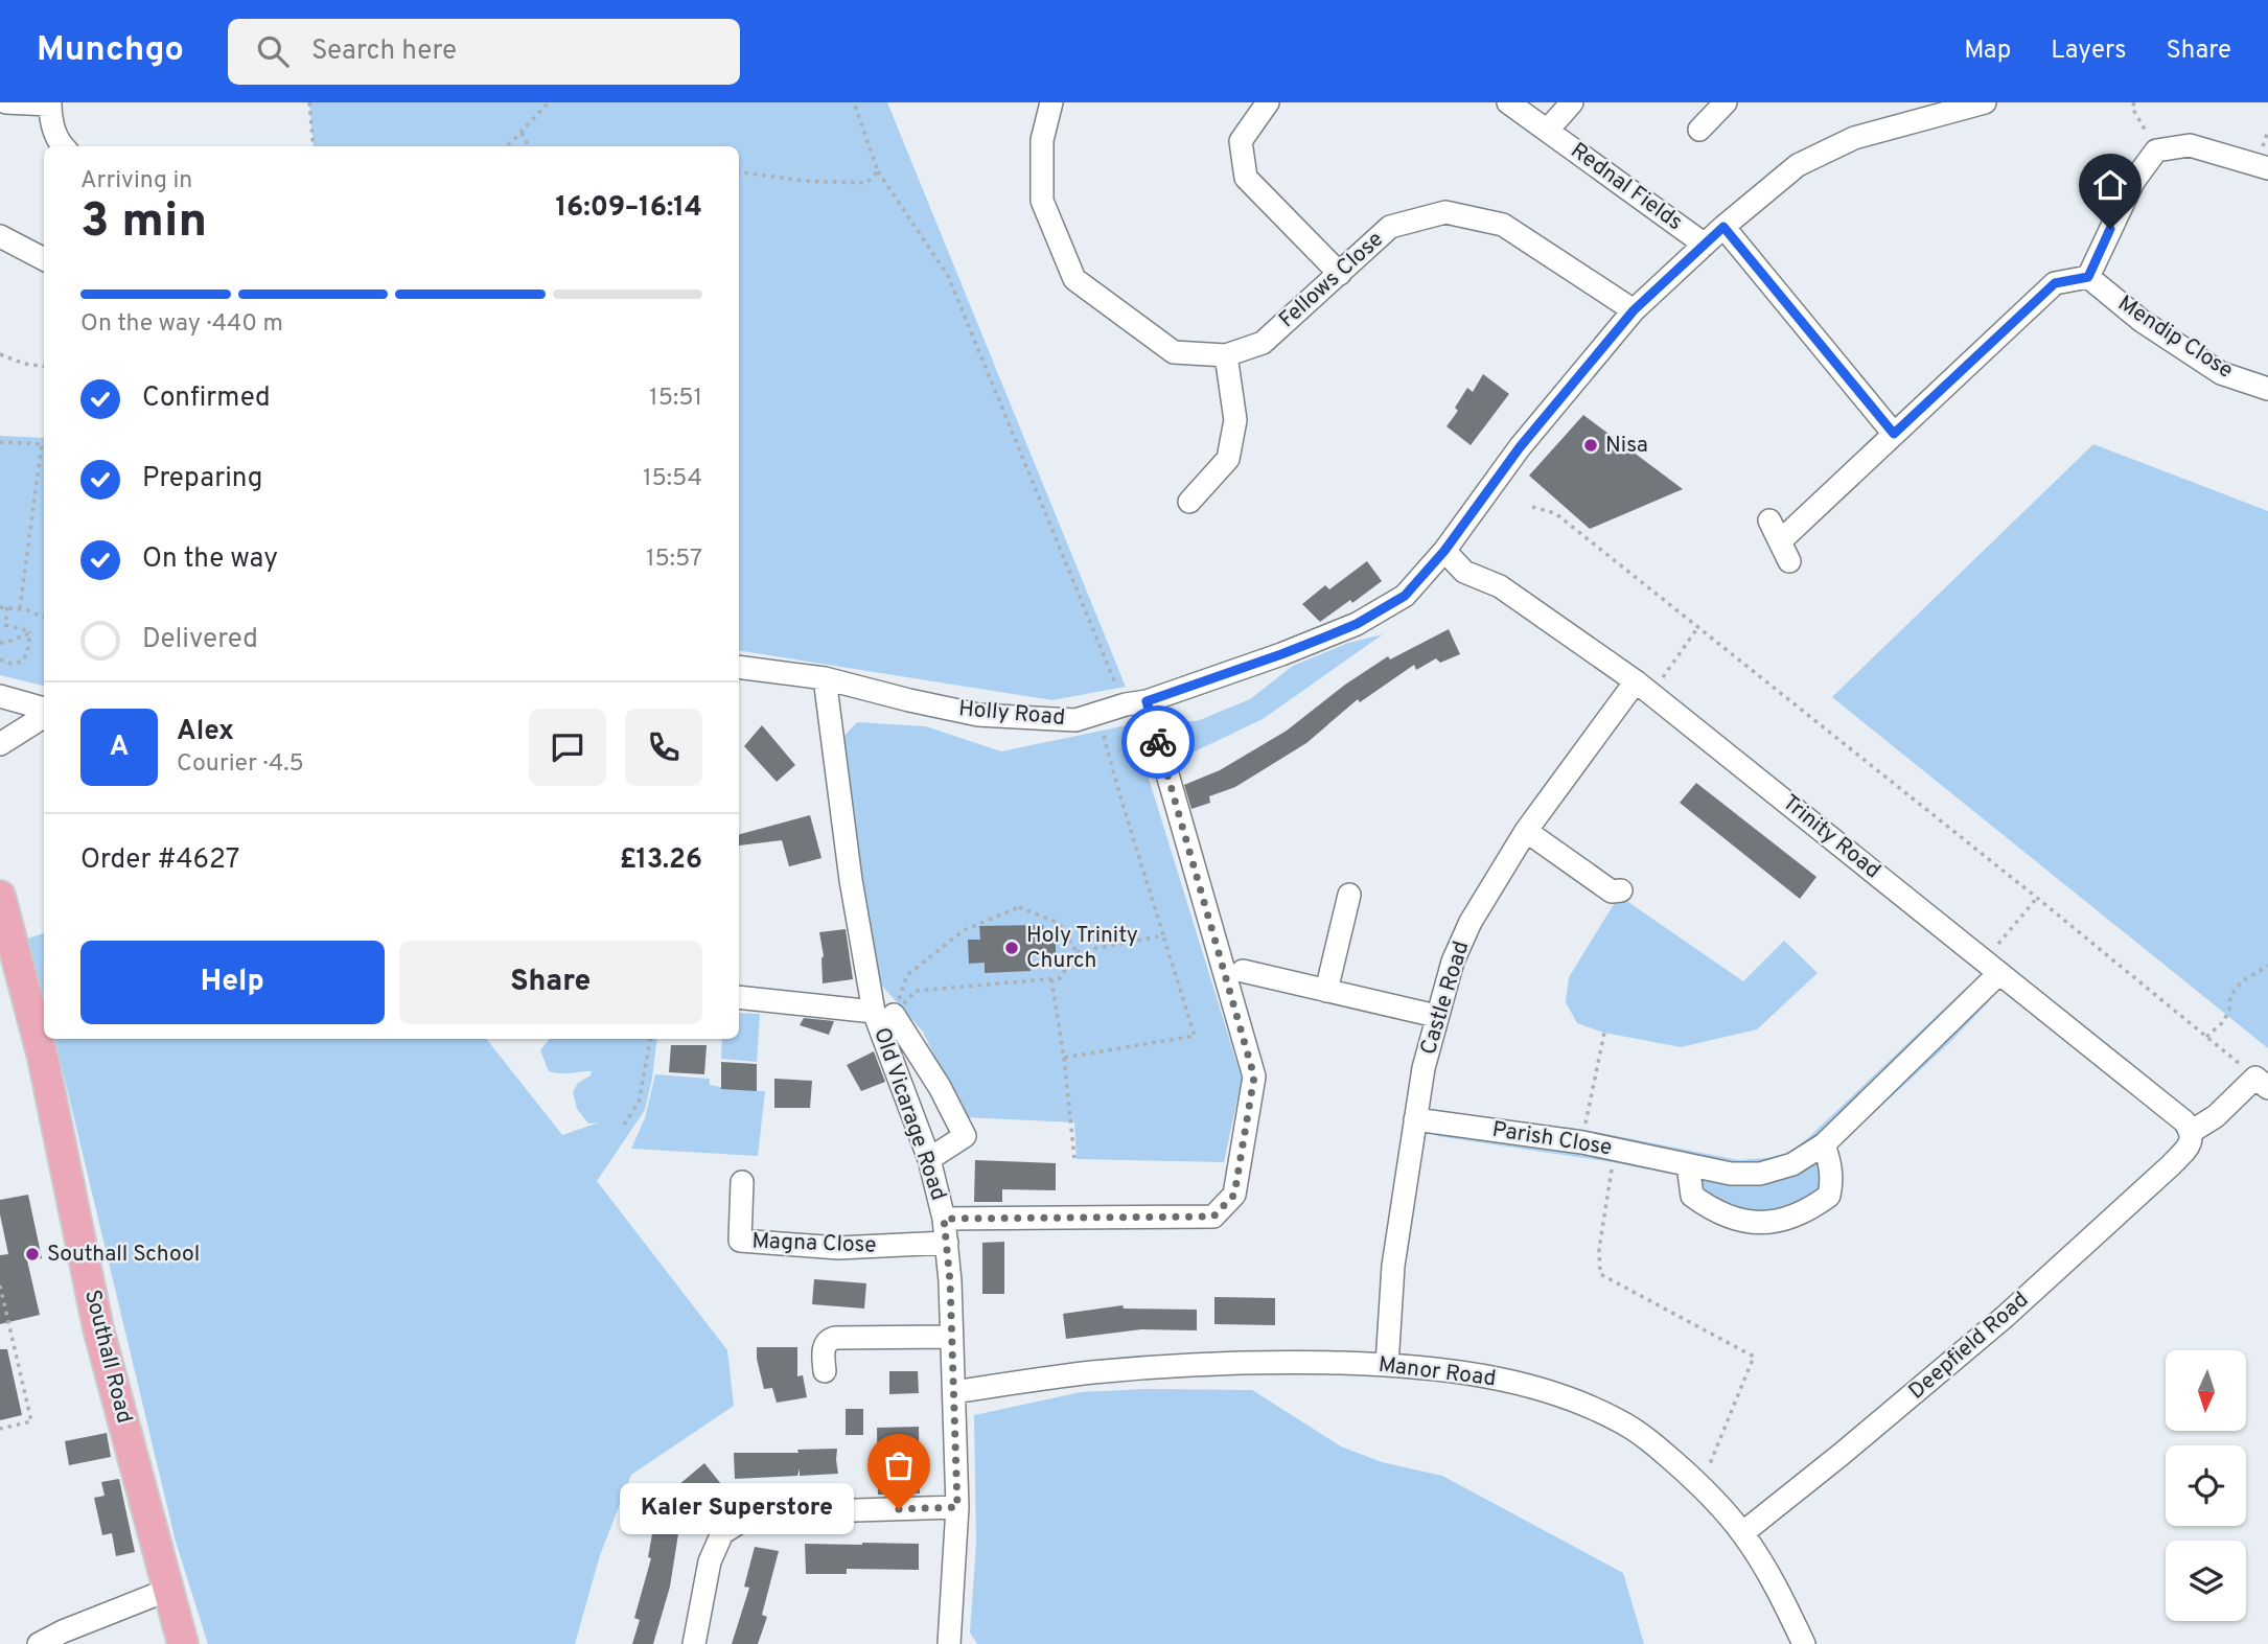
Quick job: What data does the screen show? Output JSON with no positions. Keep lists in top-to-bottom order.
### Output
{
  "streets": {
    "main road": ["Southall Road"],
    "street": [
      "Rednal Fields",
      "Fellows Close",
      "Mendip Close",
      "Holly Road",
      "Trinity Road",
      "Castle Road",
      "Old Vicarage Road",
      "Parish Close",
      "Magna Close",
      "Deepfield Road",
      "Manor Road"
    ]
  },
  "crossings": [
    ["Rednal Fields", "Holly Road"],
    ["Fellows Close", "Holly Road"],
    ["Holly Road", "Trinity Road"],
    ["Holly Road", "Old Vicarage Road"],
    ["Trinity Road", "Castle Road"],
    ["Trinity Road", "Parish Close"],
    ["Trinity Road", "Deepfield Road"],
    ["Castle Road", "Parish Close"],
    ["Castle Road", "Manor Road"],
    ["Old Vicarage Road", "Magna Close"],
    ["Old Vicarage Road", "Manor Road"],
    ["Deepfield Road", "Manor Road"]
  ],
  "places": [
    "Nisa",
    "Holy Trinity Church",
    "Southall School",
    "Kaler Superstore"
  ],
  "north": "bottom",
  "page": {
    "header": "Munchgo",
    "search": "Search here",
    "nav": ["Map", "Layers", "Share"],
    "heading": ["3 min", "Arriving in", "16:09–16:14"],
    "panel": [
      "Alex",
      "Courier · 4.5",
      "Order #4627",
      "£13.26"
    ],
    "bar": "On the way · 440 m",
    "list": [
      ["Confirmed", "15:51"],
      ["Preparing", "15:54"],
      ["On the way", "15:57"],
      "Delivered"
    ],
    "round": "A",
    "buttons": ["Help", "Share"],
    "bubble": "Kaler Superstore"
  }
}
